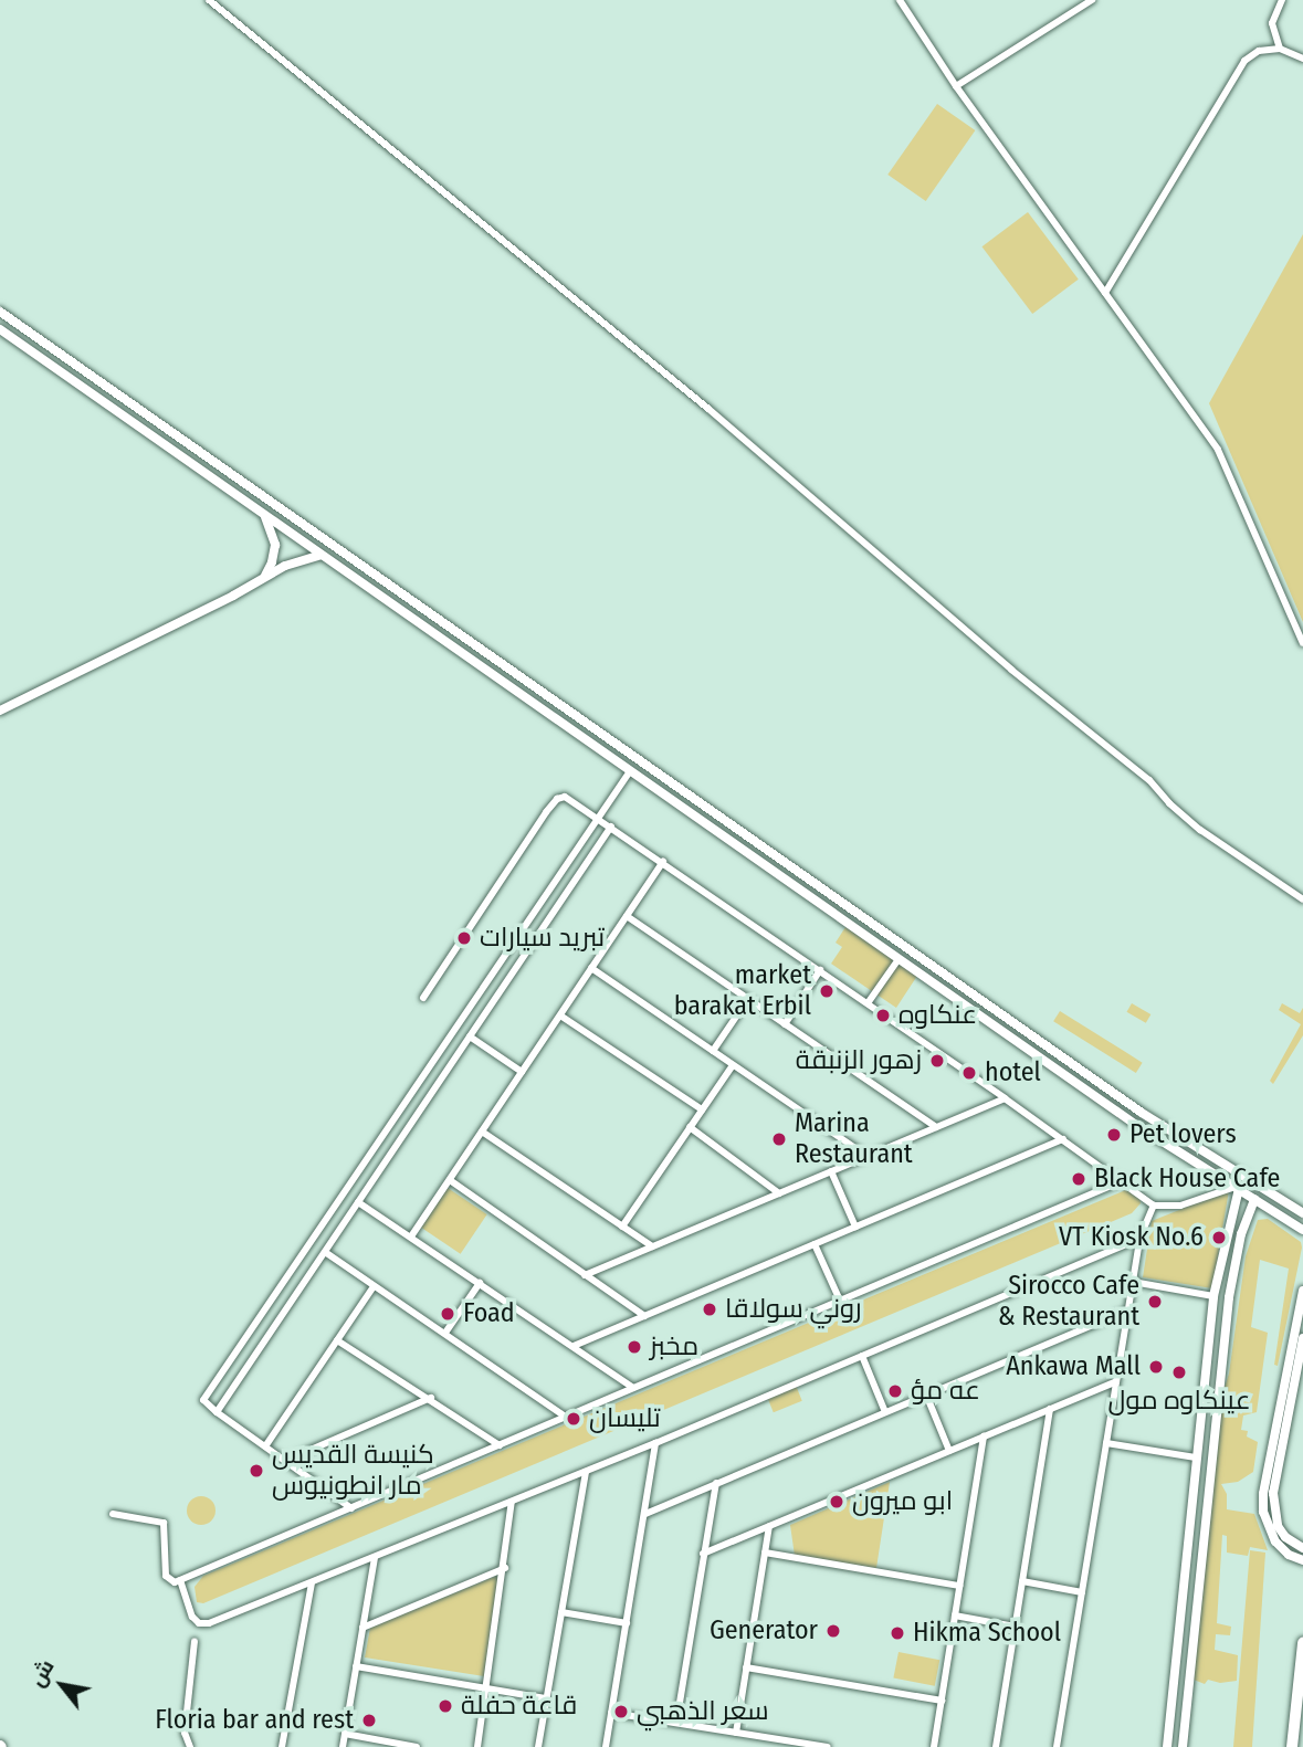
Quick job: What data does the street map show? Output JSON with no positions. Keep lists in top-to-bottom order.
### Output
{
  "places": [
    "تبريد سيارات",
    "market barakat Erbil",
    "عنكاوه",
    "زهور الزنبقة",
    "hotel",
    "Pet lovers",
    "Marina Restaurant",
    "Black House Cafe",
    "VT Kiosk No.6",
    "Sirocco Cafe & Restaurant",
    "روني سولاقا",
    "Foad",
    "مخبز",
    "Ankawa Mall",
    "عينكاوه مول",
    "عه مؤ",
    "تليسان",
    "كنيسة القديس مار انطونيوس",
    "ابو ميرون",
    "Generator",
    "Hikma School",
    "قاعة حفلة",
    "سعر الذهبي",
    "Floria bar and rest"
  ],
  "north": "top left"
}
